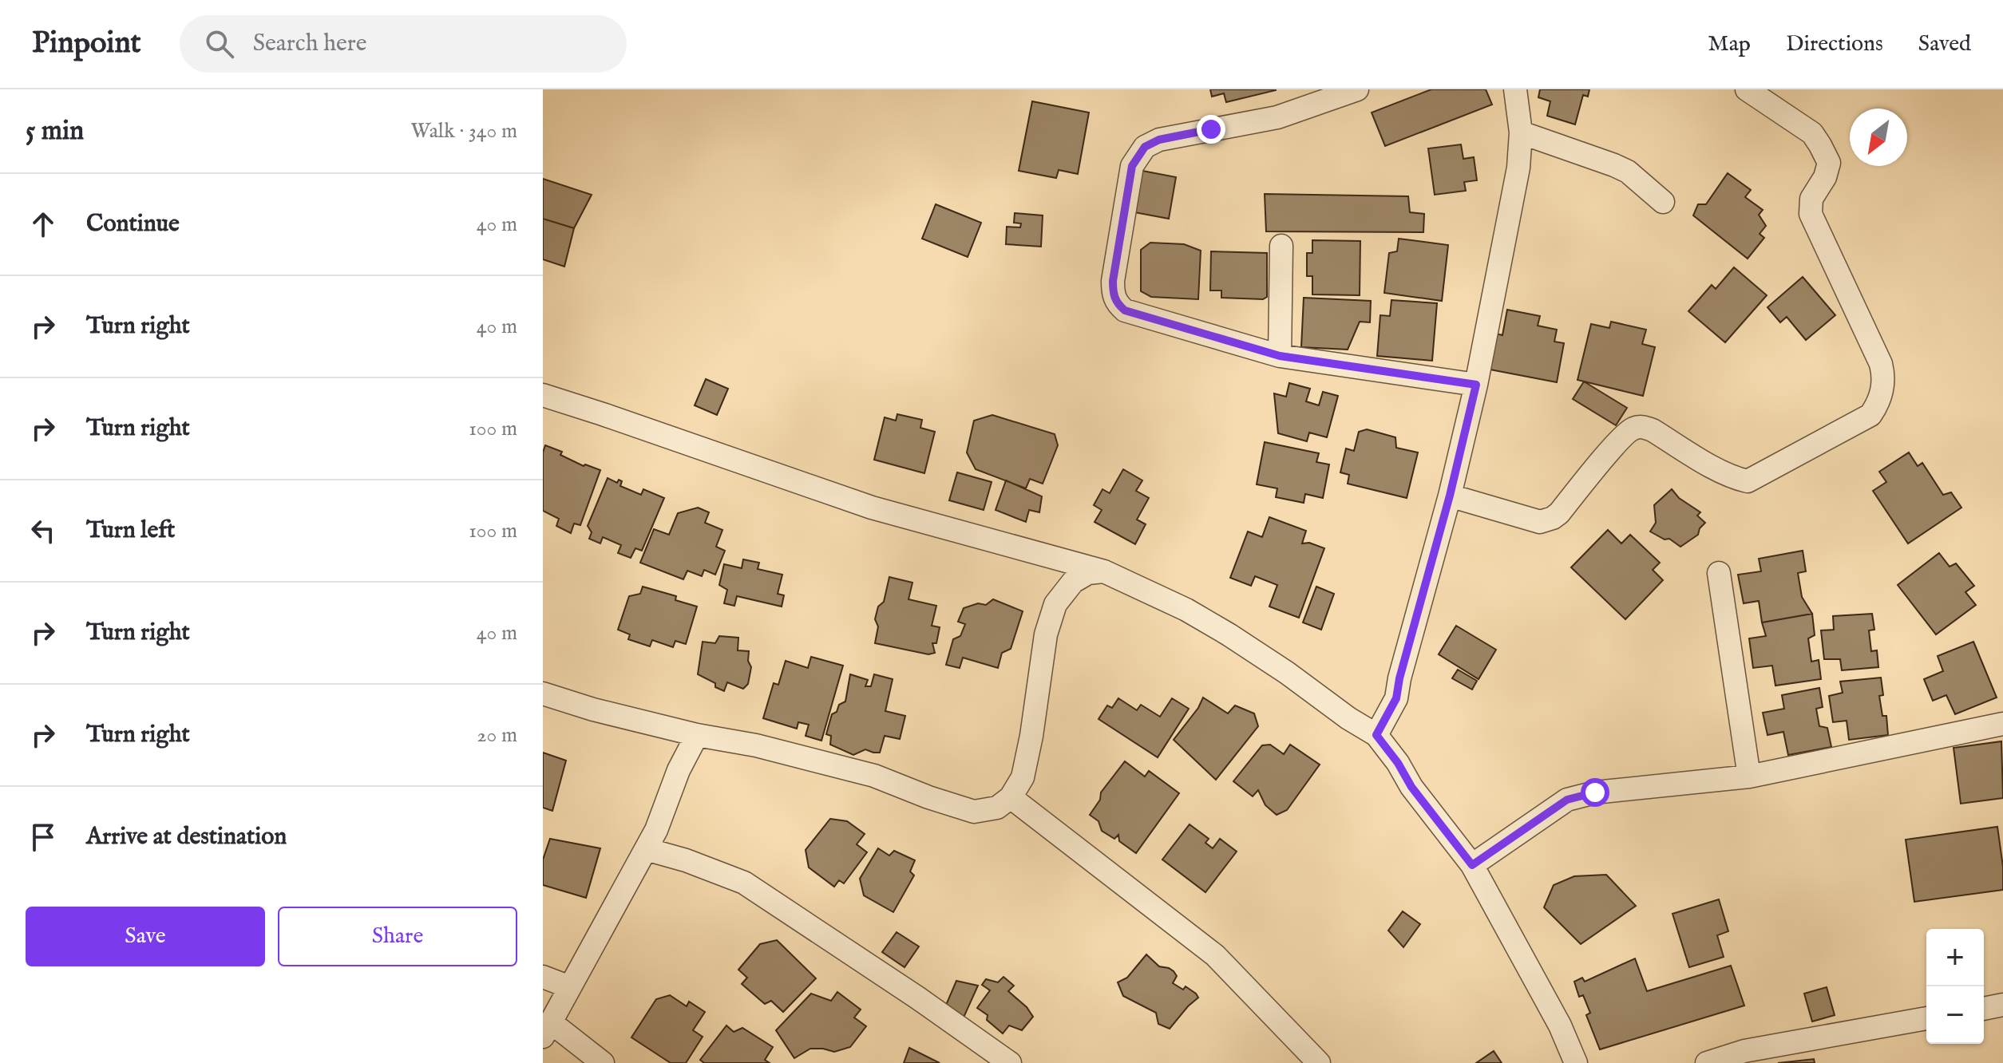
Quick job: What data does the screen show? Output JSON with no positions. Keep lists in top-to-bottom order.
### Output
{
  "north": "bottom left",
  "page": {
    "header": "Pinpoint",
    "search": "Search here",
    "nav": ["Map", "Directions", "Saved"],
    "heading": ["5 min", "Walk · 340 m"],
    "list": [
      ["Continue", "40 m"],
      ["Turn right", "40 m"],
      ["Turn right", "100 m"],
      ["Turn left", "100 m"],
      ["Turn right", "40 m"],
      ["Turn right", "20 m"],
      "Arrive at destination"
    ],
    "buttons": ["Save", "Share"],
    "map_buttons": ["+", "−"]
  }
}
